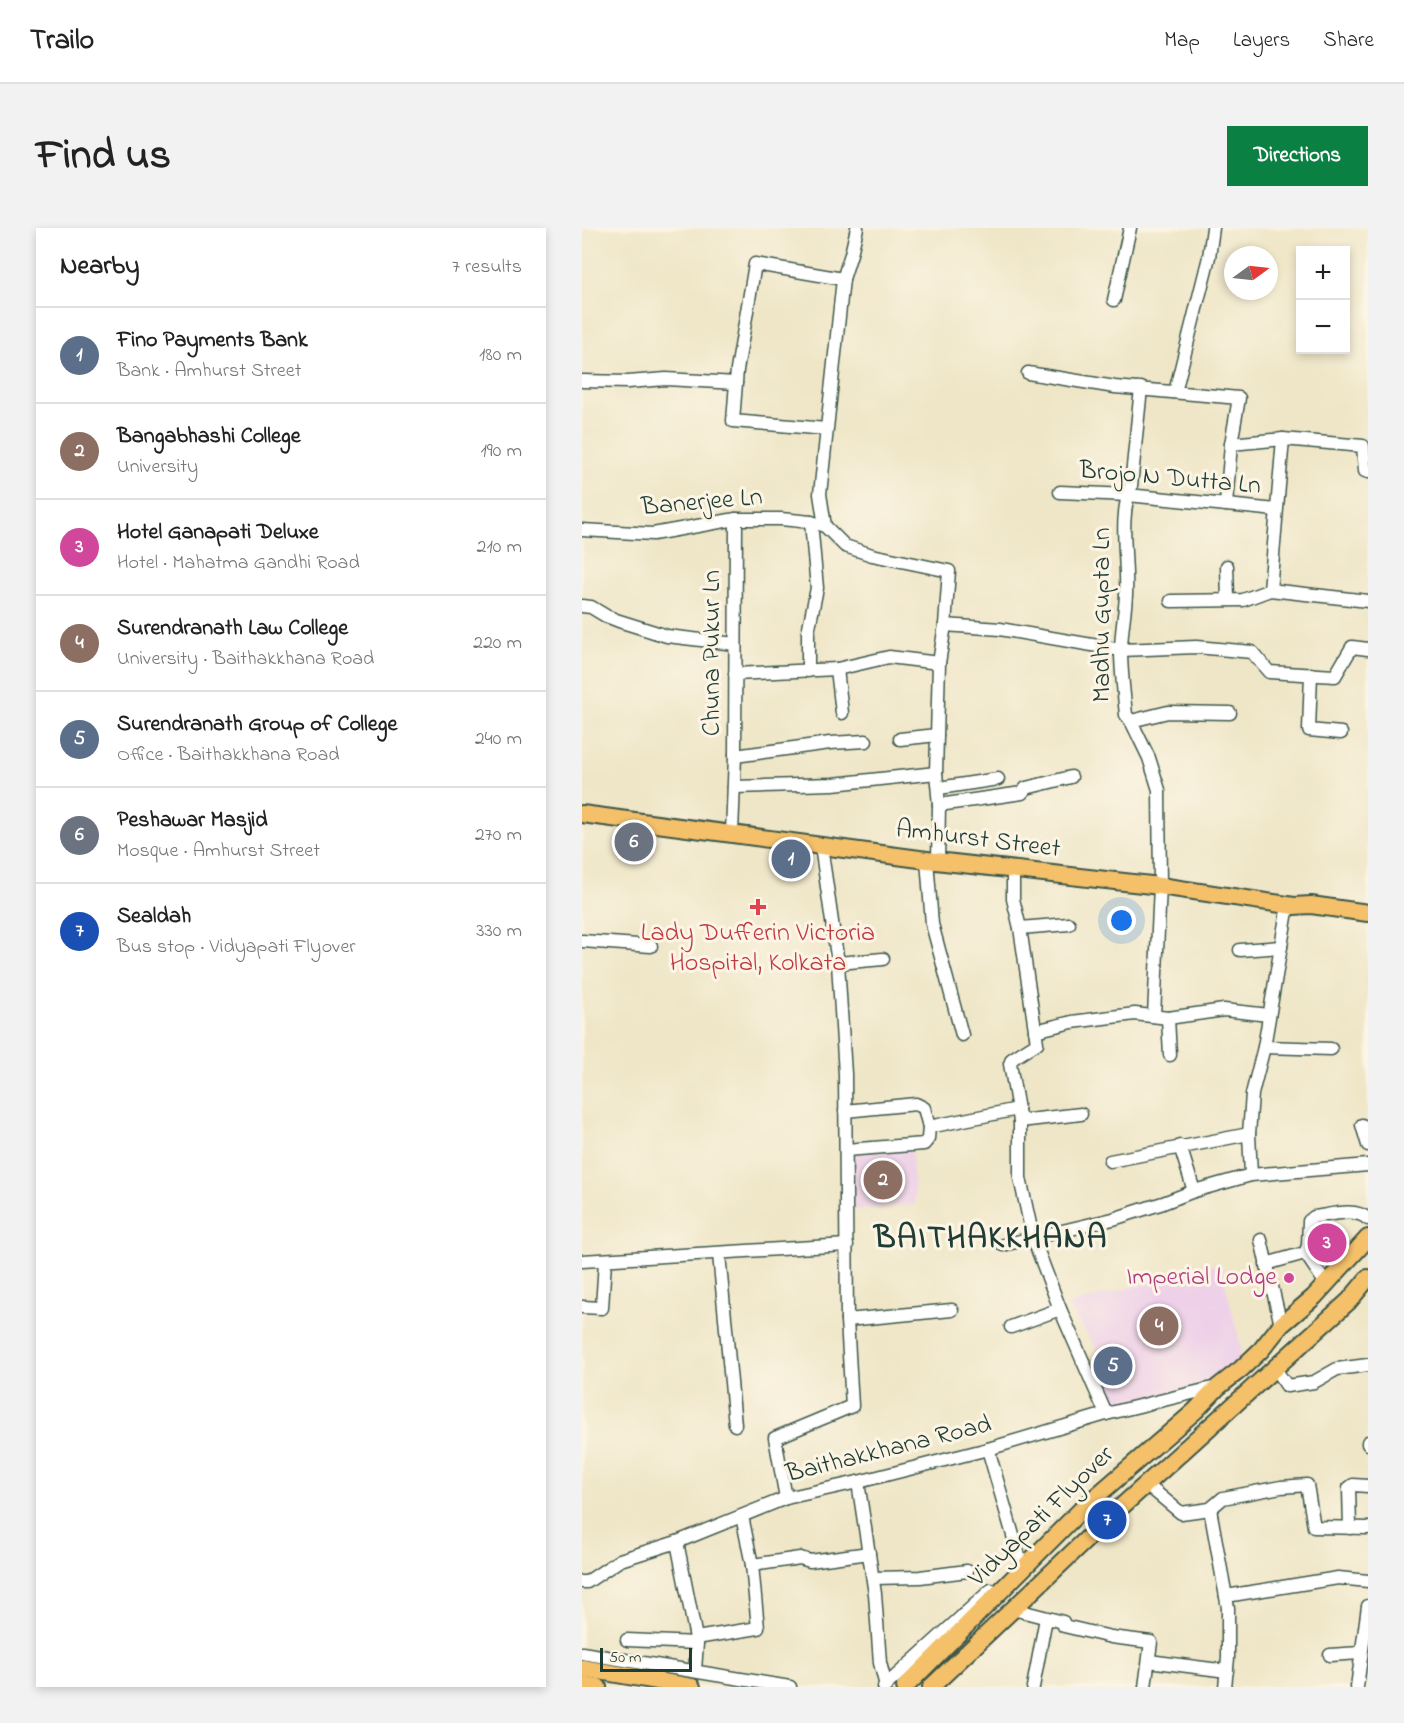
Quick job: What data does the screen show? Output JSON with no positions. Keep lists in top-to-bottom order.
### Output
{
  "streets": {
    "main road": ["Amhurst Street", "Vidyapati Flyover"],
    "street": [
      "Brojo N Dutta Ln",
      "Banerjee Ln",
      "Madhu Gupta Ln",
      "Chuna Pukur Ln",
      "Baithakkhana Road"
    ]
  },
  "crossings": [
    ["Brojo N Dutta Ln", "Madhu Gupta Ln"],
    ["Banerjee Ln", "Chuna Pukur Ln"],
    ["Madhu Gupta Ln", "Amhurst Street"],
    ["Chuna Pukur Ln", "Amhurst Street"],
    ["Baithakkhana Road", "Vidyapati Flyover"]
  ],
  "districts": ["BAITHAKKHANA"],
  "places": {
    "health": ["Lady Dufferin Victoria Hospital, Kolkata"],
    "other": ["Imperial Lodge"]
  },
  "scale_bar": "50 m",
  "north": "right",
  "page": {
    "header": "Trailo",
    "nav": ["Map", "Layers", "Share"],
    "title": "Find us",
    "buttons": "Directions",
    "heading": ["Nearby", "7 results"],
    "map_buttons": ["+", "−"],
    "list": [
      {
        "mark": "1",
        "name": "Fino Payments Bank",
        "note": "Bank · Amhurst Street",
        "value": "180 m"
      },
      {
        "mark": "2",
        "name": "Bangabhashi College",
        "note": "University",
        "value": "190 m"
      },
      {
        "mark": "3",
        "name": "Hotel Ganapati Deluxe",
        "note": "Hotel · Mahatma Gandhi Road",
        "value": "210 m"
      },
      {
        "mark": "4",
        "name": "Surendranath Law College",
        "note": "University · Baithakkhana Road",
        "value": "220 m"
      },
      {
        "mark": "5",
        "name": "Surendranath Group of College",
        "note": "Office · Baithakkhana Road",
        "value": "240 m"
      },
      {
        "mark": "6",
        "name": "Peshawar Masjid",
        "note": "Mosque · Amhurst Street",
        "value": "270 m"
      },
      {
        "mark": "7",
        "name": "Sealdah",
        "note": "Bus stop · Vidyapati Flyover",
        "value": "330 m"
      }
    ],
    "pins": [
      "6",
      "1",
      "2",
      "3",
      "4",
      "5",
      "7"
    ],
    "scale": "50 m"
  }
}
